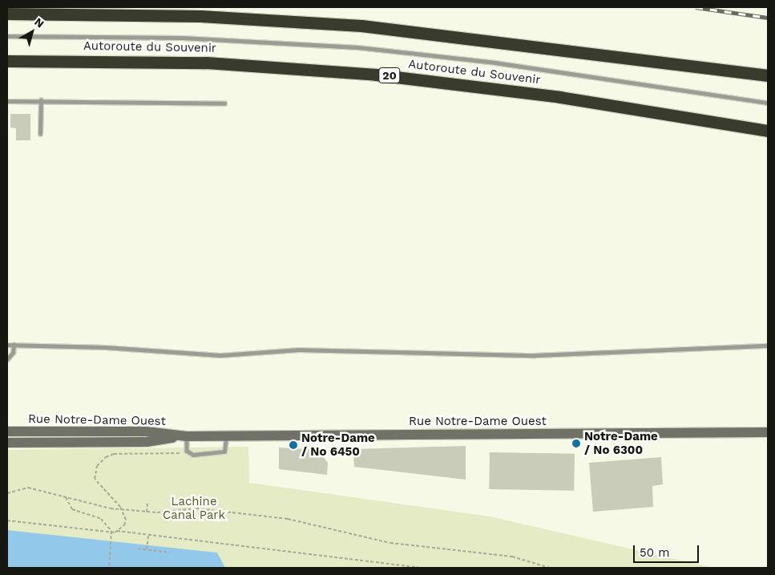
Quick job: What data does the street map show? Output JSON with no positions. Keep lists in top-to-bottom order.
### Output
{
  "streets": {
    "highway": ["Autoroute du Souvenir", "20"],
    "main road": ["Rue Notre-Dame Ouest"]
  },
  "parks": ["Lachine Canal Park"],
  "places": ["Notre-Dame / No 6300", "Notre-Dame / No 6450"],
  "scale_bar": "50 m",
  "north": "top right"
}
